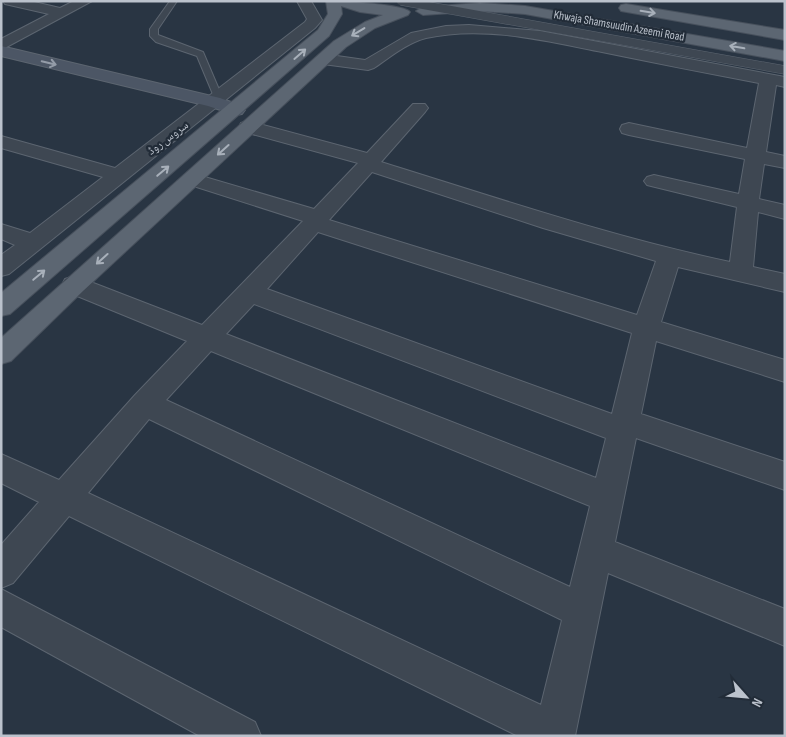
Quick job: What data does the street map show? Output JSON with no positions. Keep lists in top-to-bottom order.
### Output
{
  "streets": {
    "main road": ["Khwaja Shamsuudin Azeemi Road"],
    "street": ["سروس روڈ"]
  },
  "north": "bottom right"
}
